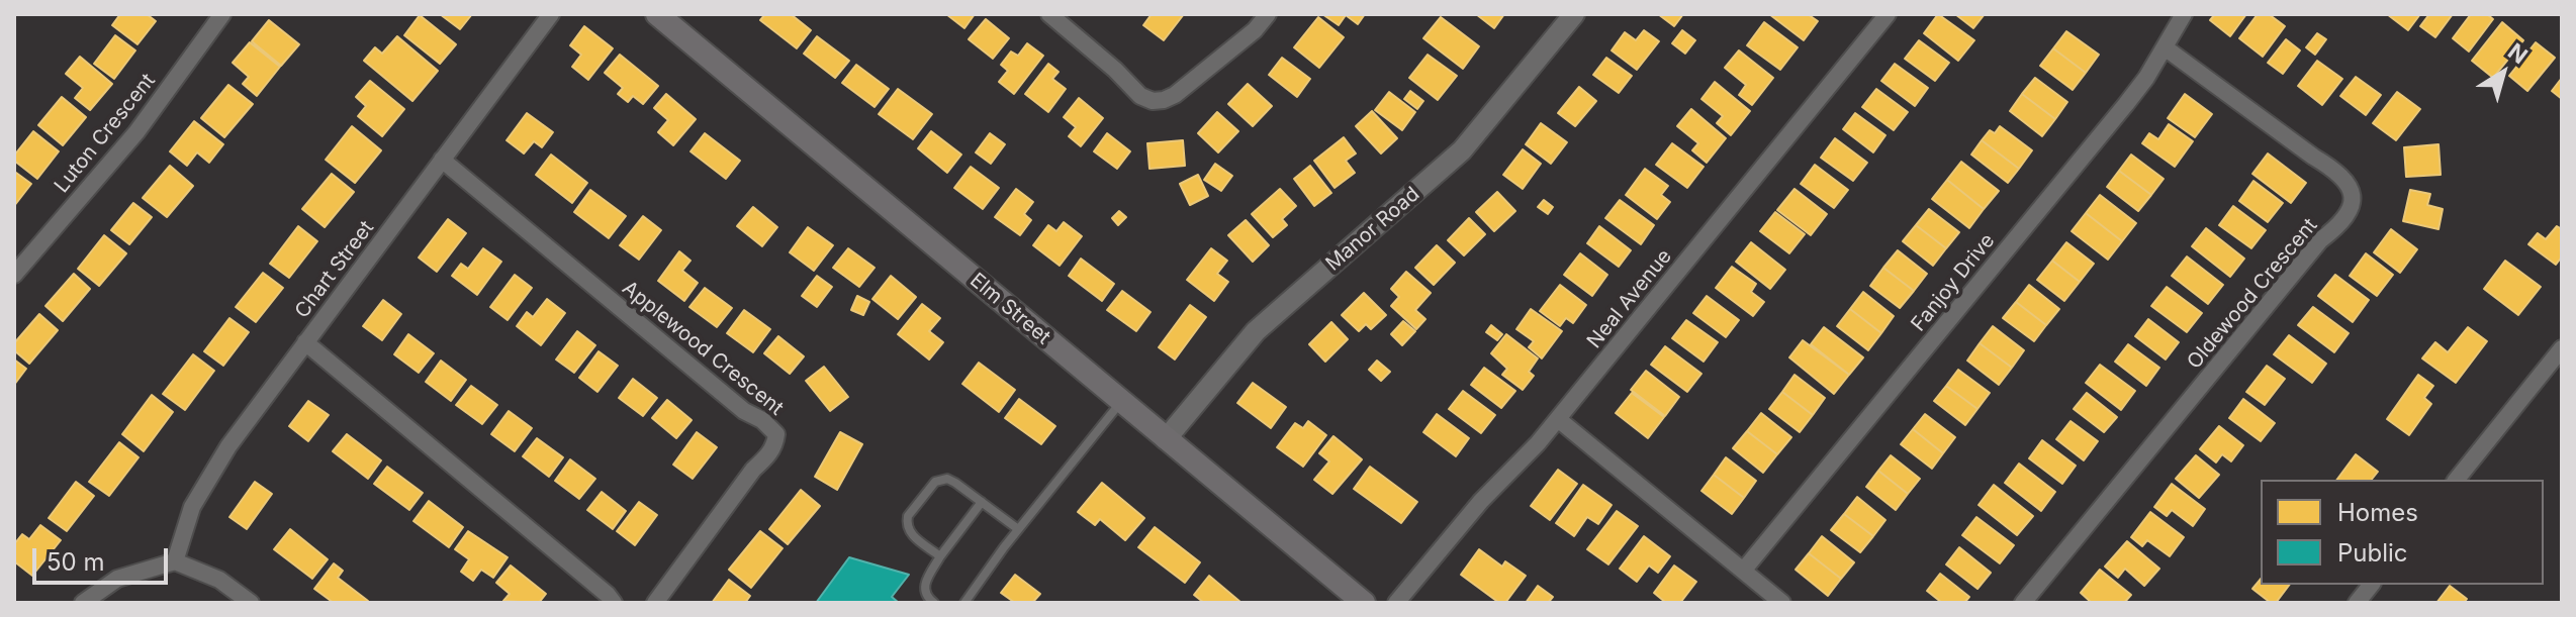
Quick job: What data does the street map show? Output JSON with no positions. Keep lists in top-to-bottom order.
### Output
{
  "streets": {
    "main road": ["Elm Street"],
    "street": [
      "Luton Crescent",
      "Manor Road",
      "Chart Street",
      "Fanjoy Drive",
      "Oldewood Crescent",
      "Neal Avenue",
      "Applewood Crescent"
    ]
  },
  "crossings": [
    ["Manor Road", "Elm Street"],
    ["Chart Street", "Applewood Crescent"],
    ["Fanjoy Drive", "Oldewood Crescent"]
  ],
  "legend": ["Homes", "Public"],
  "scale_bar": "50 m",
  "north": "top right"
}
